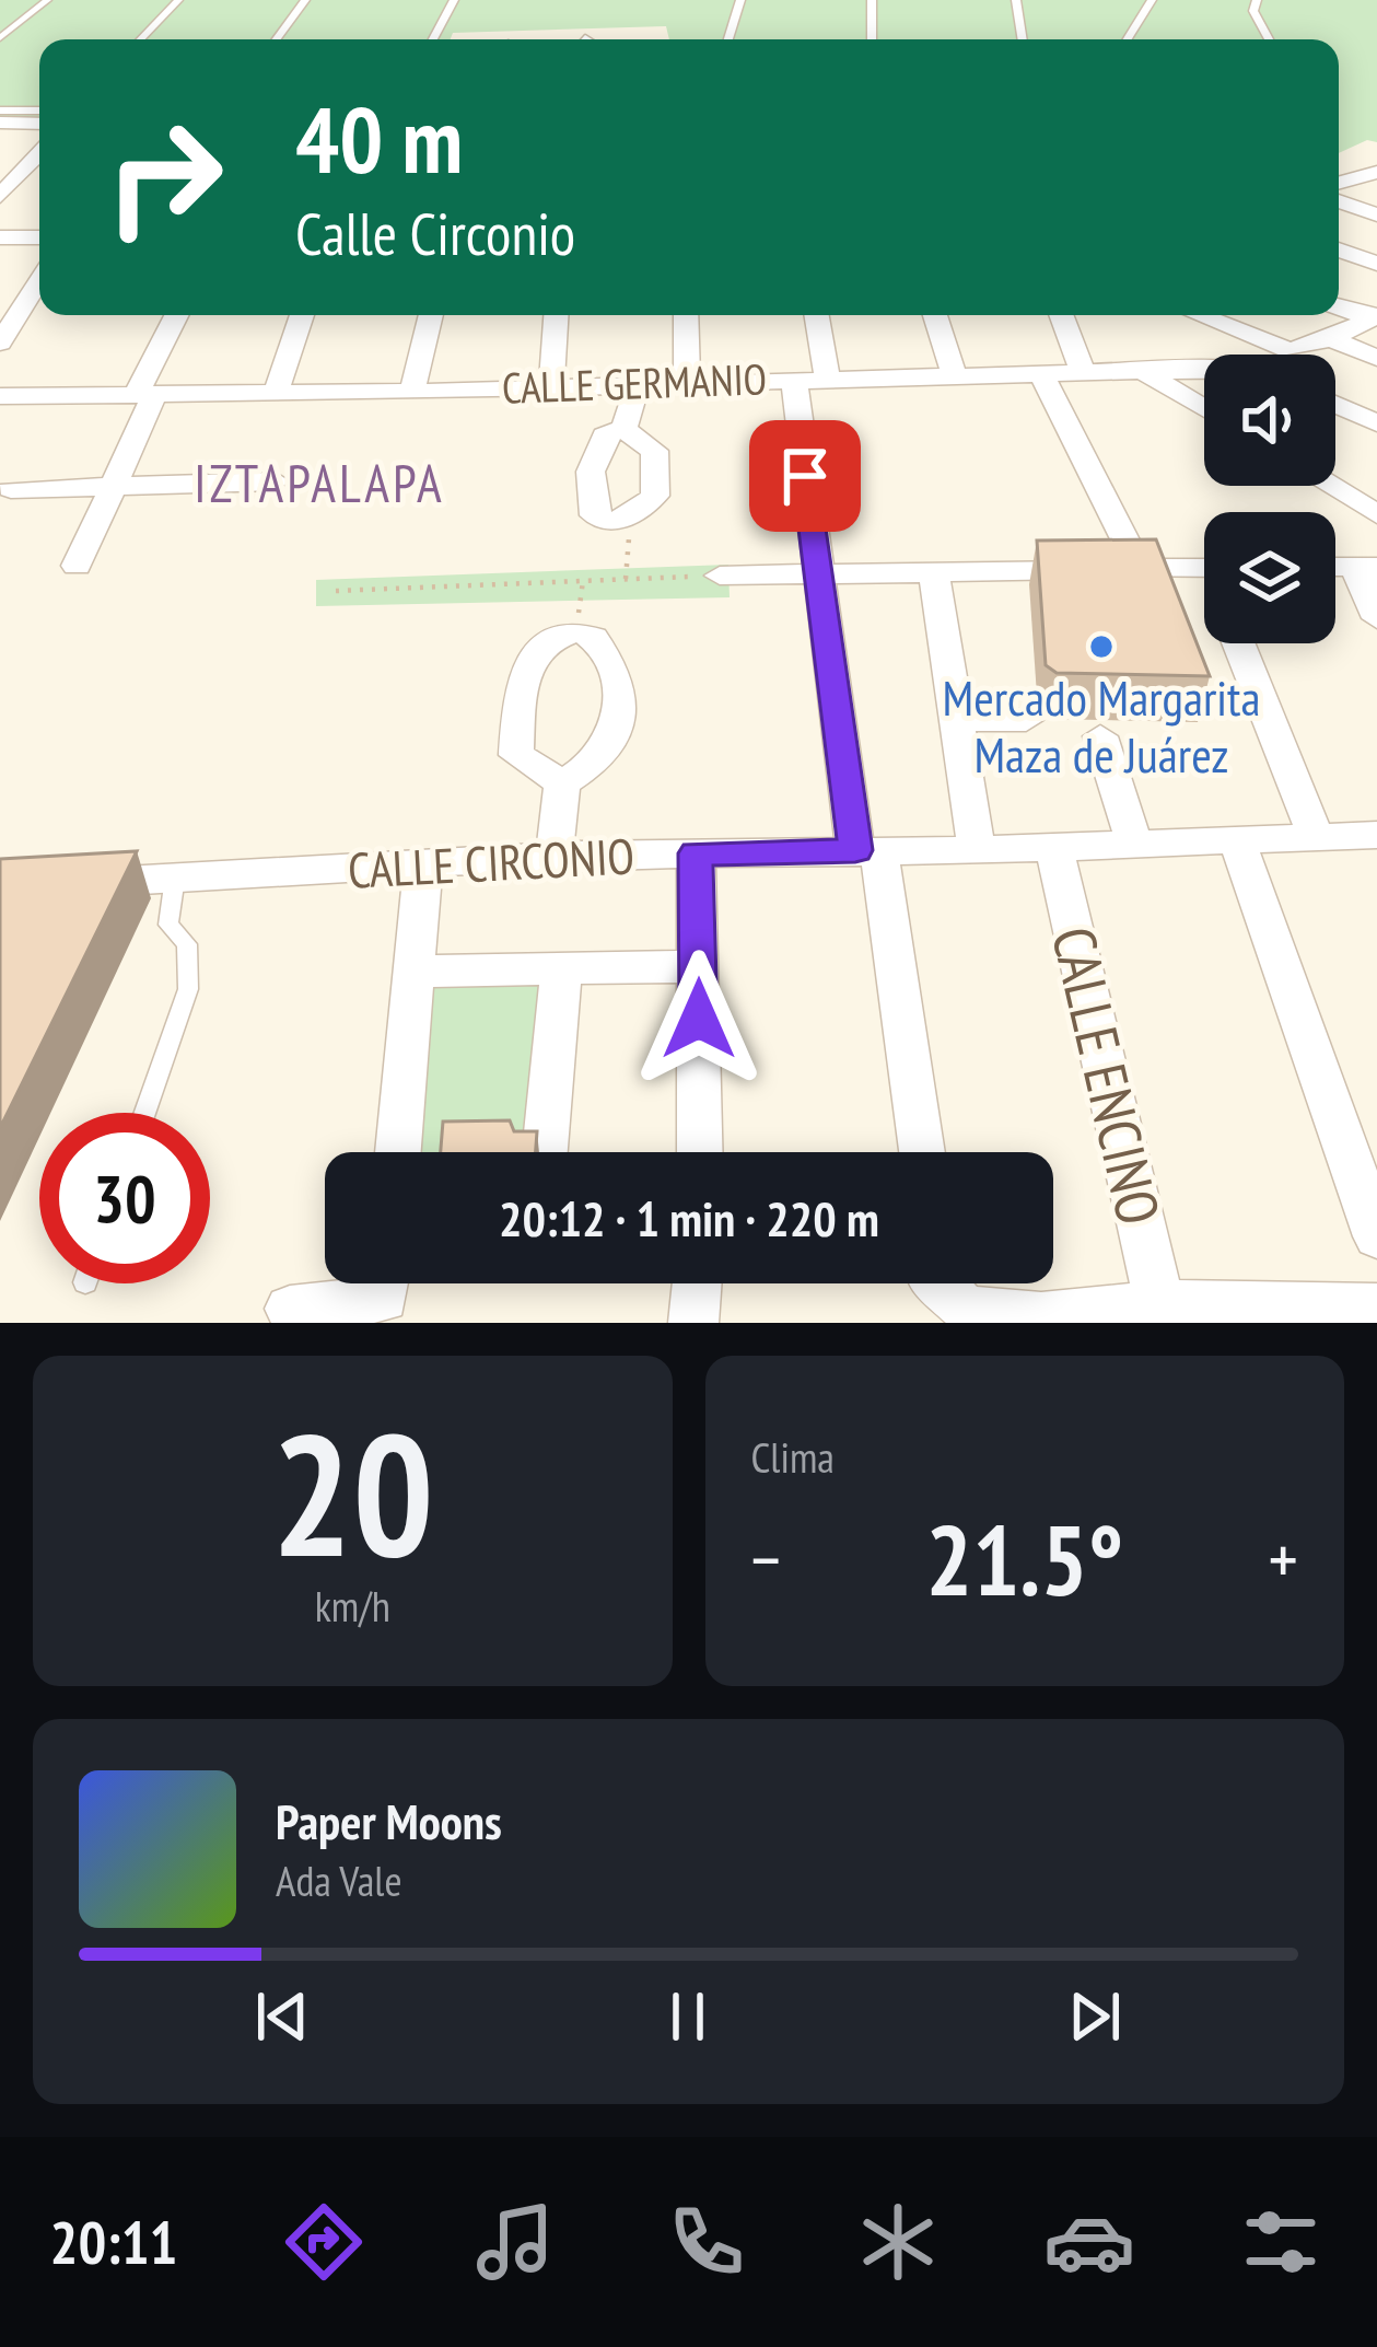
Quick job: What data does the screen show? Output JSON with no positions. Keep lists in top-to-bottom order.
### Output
{
  "streets": {
    "street": ["CALLE GERMANIO", "CALLE CIRCONIO", "CALLE ENCINO"]
  },
  "crossings": [
    ["CALLE CIRCONIO", "CALLE ENCINO"]
  ],
  "districts": ["IZTAPALAPA"],
  "places": ["Mercado Margarita Maza de Juárez"],
  "page": {
    "turn": ["40 m", "Calle Circonio"],
    "limit": "30",
    "trip": "20:12 · 1 min · 220 m",
    "tile": [
      ["20", "km/h"],
      "Clima"
    ],
    "heat": ["−", "21.5°", "+"],
    "song": ["Paper Moons", "Ada Vale"],
    "tabs": "20:11"
  }
}
